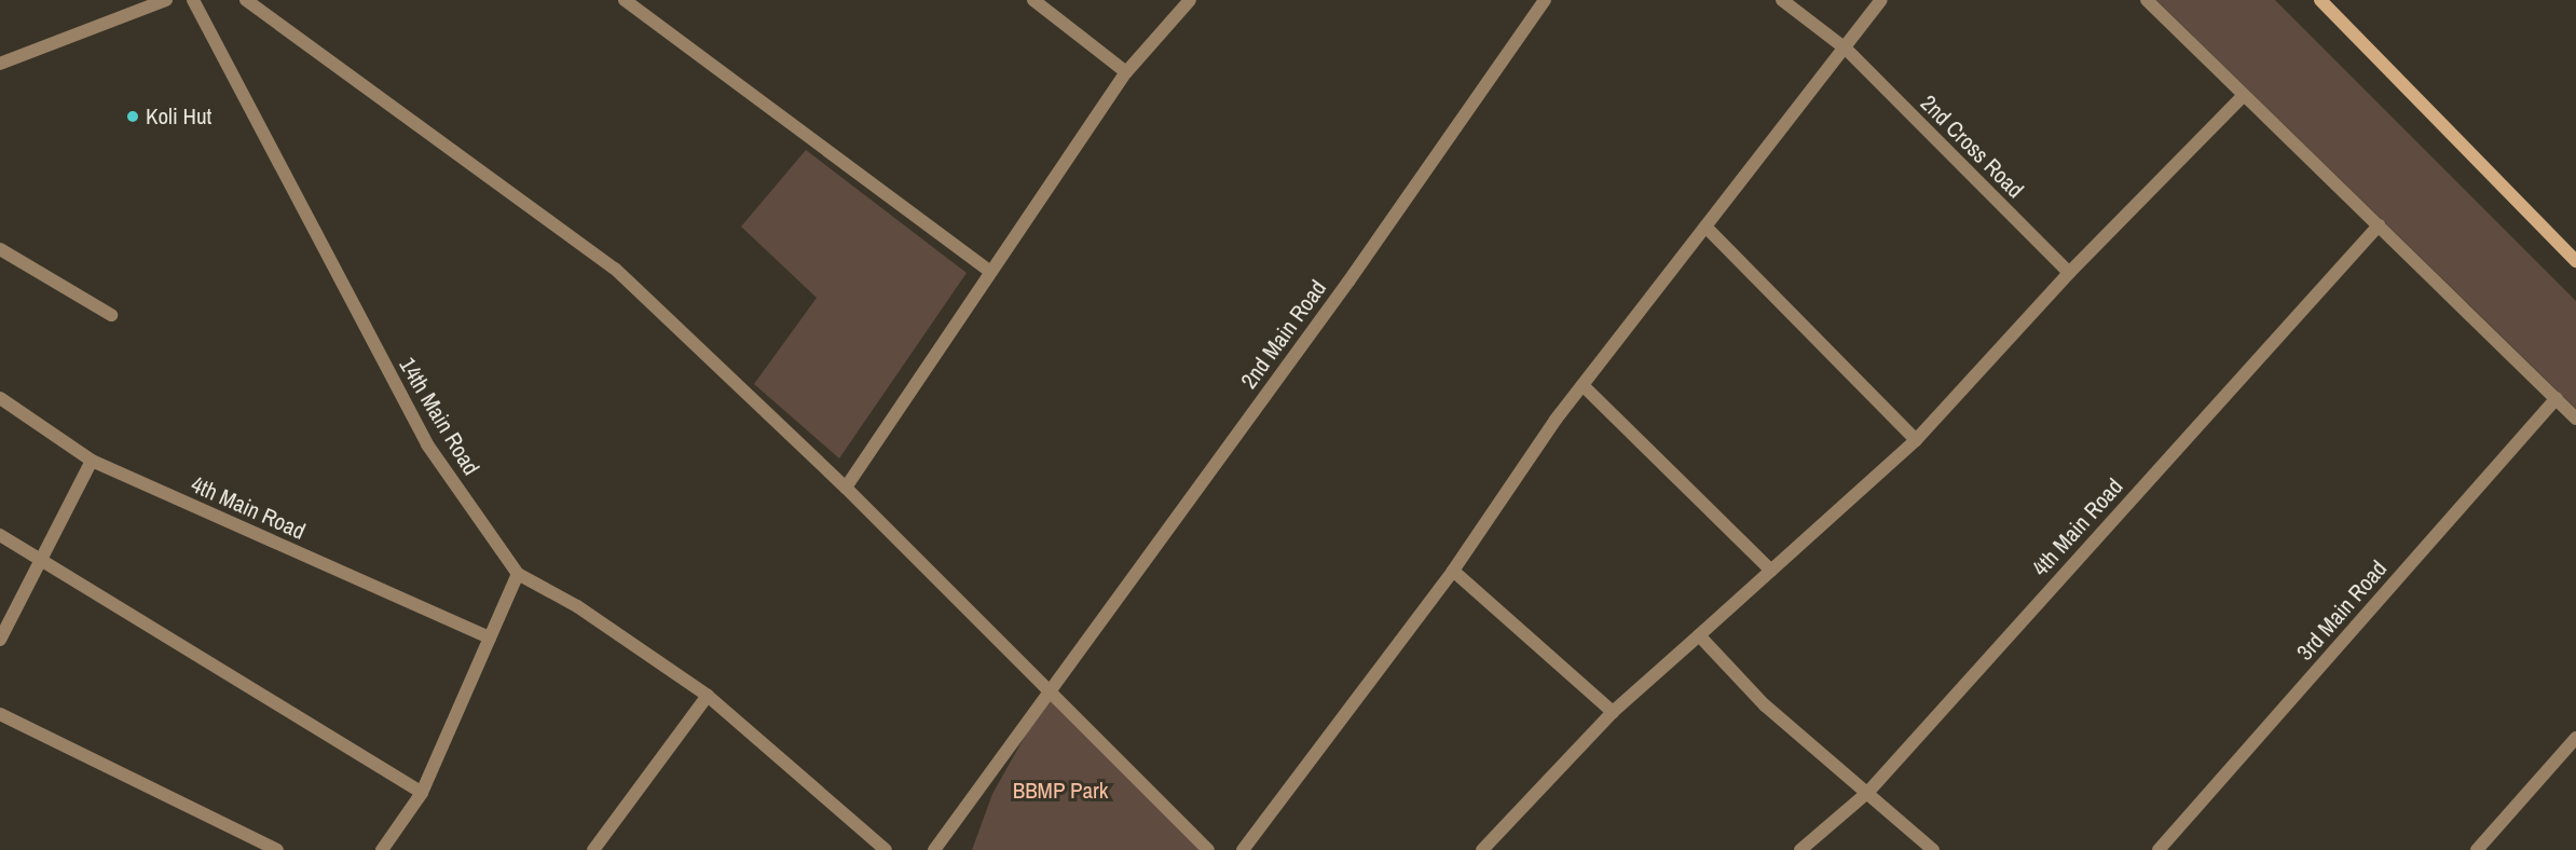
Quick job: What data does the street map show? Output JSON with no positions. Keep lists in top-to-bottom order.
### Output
{
  "streets": {
    "street": [
      "2nd Cross Road",
      "2nd Main Road",
      "14th Main Road",
      "4th Main Road",
      "3rd Main Road"
    ]
  },
  "parks": ["BBMP Park"],
  "places": ["Koli Hut"]
}
